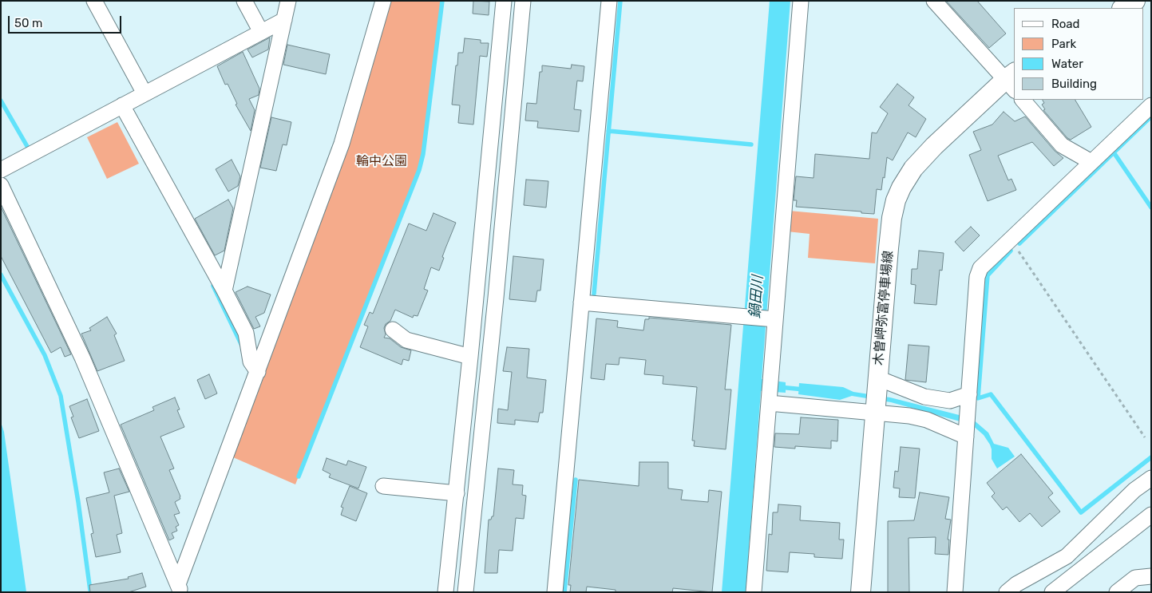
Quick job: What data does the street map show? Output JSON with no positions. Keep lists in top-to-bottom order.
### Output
{
  "streets": {
    "main road": ["木曽岬弥富停車場線"]
  },
  "water": ["鍋田川"],
  "parks": ["輪中公園"],
  "legend": [
    "Road",
    "Park",
    "Water",
    "Building"
  ],
  "scale_bar": "50 m"
}
